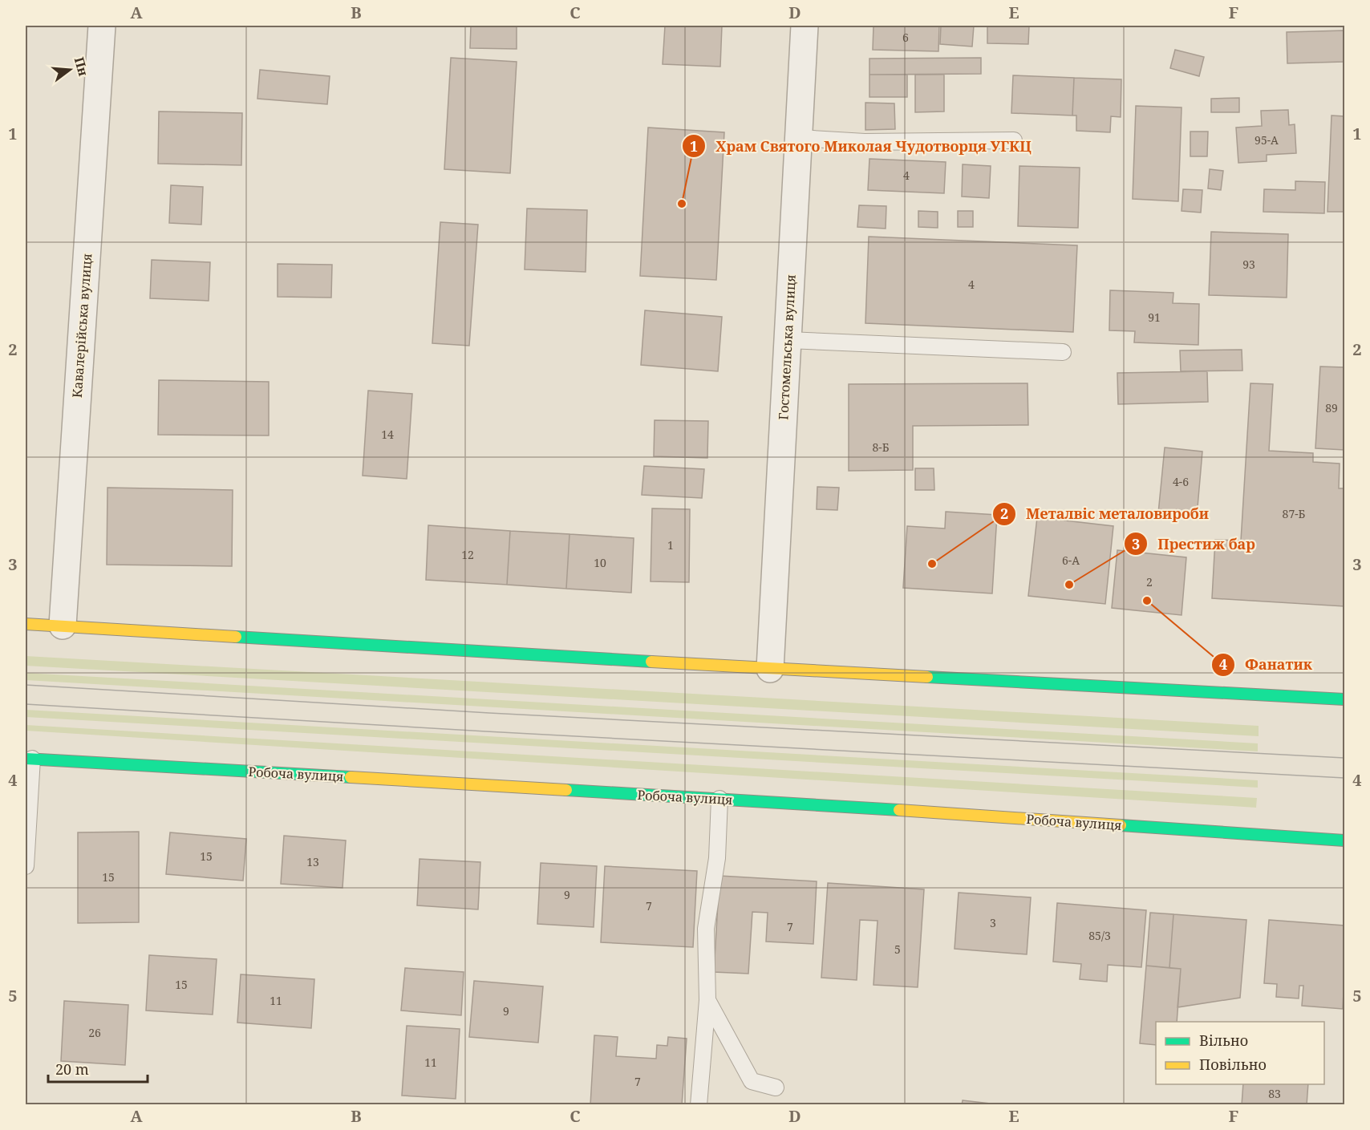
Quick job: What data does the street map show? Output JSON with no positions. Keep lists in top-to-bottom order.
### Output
{
  "streets": {
    "main road": ["Робоча вулиця"],
    "street": ["Кавалерійська вулиця", "Гостомельська вулиця"]
  },
  "places": [
    "Храм Святого Миколая Чудотворця УГКЦ",
    "Металвіс металовироби",
    "Престиж бар",
    "Фанатик"
  ],
  "house_numbers": [
    "6",
    "95-А",
    "4",
    "93",
    "4",
    "91",
    "89",
    "14",
    "8-Б",
    "4-6",
    "87-Б",
    "1",
    "12",
    "6-А",
    "10",
    "2",
    "15",
    "13",
    "15",
    "9",
    "7",
    "3",
    "7",
    "85/3",
    "5",
    "15",
    "11",
    "9",
    "26",
    "11",
    "7",
    "83"
  ],
  "legend": ["Вільно", "Повільно"],
  "scale_bar": "20 m",
  "north": "right",
  "grid": {
    "columns": [
      "A",
      "B",
      "C",
      "D",
      "E",
      "F"
    ],
    "rows": [
      "1",
      "2",
      "3",
      "4",
      "5"
    ]
  }
}
